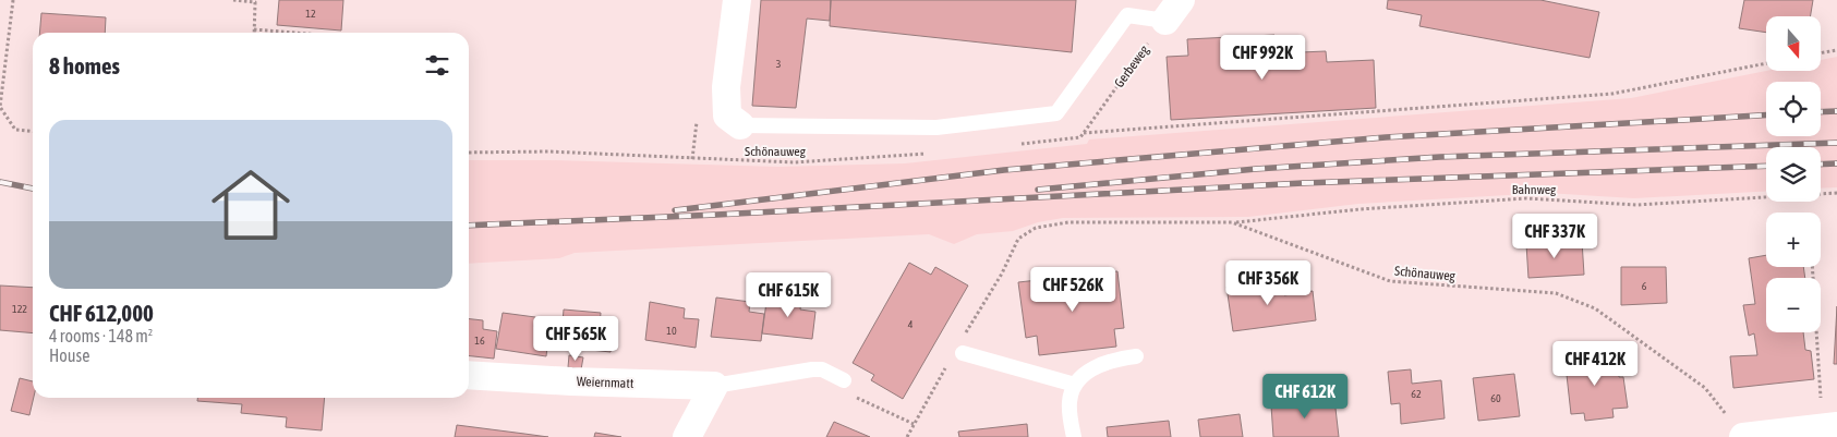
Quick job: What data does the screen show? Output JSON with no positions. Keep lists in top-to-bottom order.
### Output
{
  "streets": {
    "street": ["Weiernmatt"],
    "path": ["Gerbeweg", "Schönauweg", "Bahnweg"]
  },
  "crossings": [
    ["Schönauweg", "Bahnweg"]
  ],
  "house_numbers": [
    "12",
    "3",
    "6",
    "122",
    "4",
    "10",
    "16",
    "62",
    "60"
  ],
  "north": "bottom",
  "page": {
    "map_buttons": ["+", "−"],
    "heading": "8 homes",
    "price": [
      "CHF 992K",
      "CHF 337K",
      "CHF 356K",
      "CHF 526K",
      "CHF 615K",
      "CHF 565K",
      "CHF 412K",
      "CHF 612K"
    ],
    "list": [
      {
        "name": "CHF 612,000",
        "note": "4 rooms · 148 m² · House"
      }
    ]
  }
}
